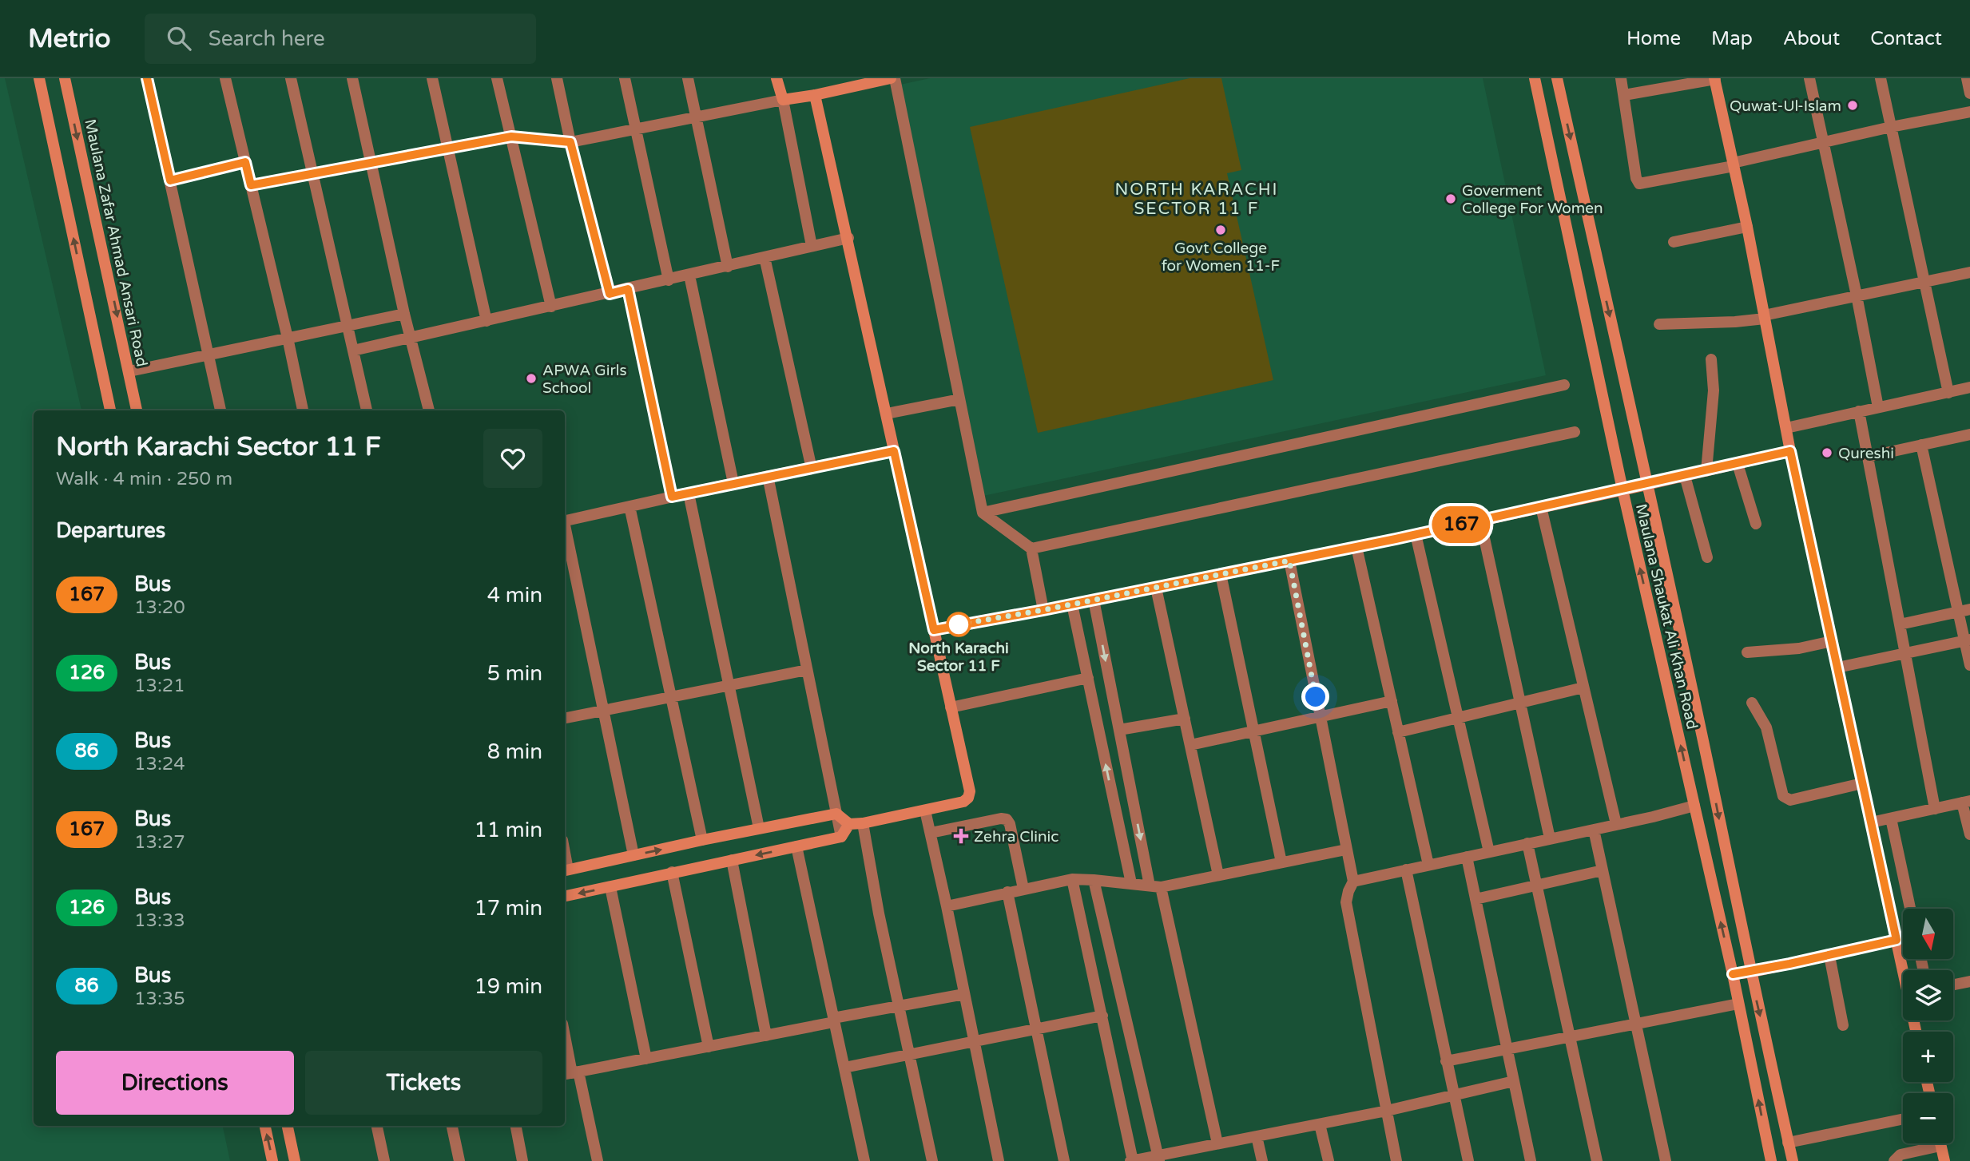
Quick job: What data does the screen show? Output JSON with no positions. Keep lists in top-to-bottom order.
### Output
{
  "streets": {
    "street": ["Maulana Zafar Ahmad Ansari Road", "Maulana Shaukat Ali Khan Road"]
  },
  "districts": ["NORTH KARACHI SECTOR 11 F"],
  "places": {
    "other": [
      "Quwat-Ul-Islam",
      "Goverment College For Women",
      "Govt College for Women 11-F",
      "APWA Girls School",
      "Qureshi",
      "North Karachi Sector 11 F"
    ],
    "health": ["Zehra Clinic"]
  },
  "lines": ["bus line 167"],
  "north": "bottom",
  "page": {
    "header": "Metrio",
    "search": "Search here",
    "nav": [
      "Home",
      "Map",
      "About",
      "Contact"
    ],
    "on_map": "167",
    "heading": [
      ["North Karachi Sector 11 F", "Walk · 4 min · 250 m"],
      "Departures"
    ],
    "list": [
      {
        "mark": "167",
        "name": "Bus",
        "note": "13:20",
        "value": "4 min"
      },
      {
        "mark": "126",
        "name": "Bus",
        "note": "13:21",
        "value": "5 min"
      },
      {
        "mark": "86",
        "name": "Bus",
        "note": "13:24",
        "value": "8 min"
      },
      {
        "mark": "167",
        "name": "Bus",
        "note": "13:27",
        "value": "11 min"
      },
      {
        "mark": "126",
        "name": "Bus",
        "note": "13:33",
        "value": "17 min"
      },
      {
        "mark": "86",
        "name": "Bus",
        "note": "13:35",
        "value": "19 min"
      }
    ],
    "map_buttons": ["+", "−"],
    "buttons": ["Directions", "Tickets"]
  }
}
